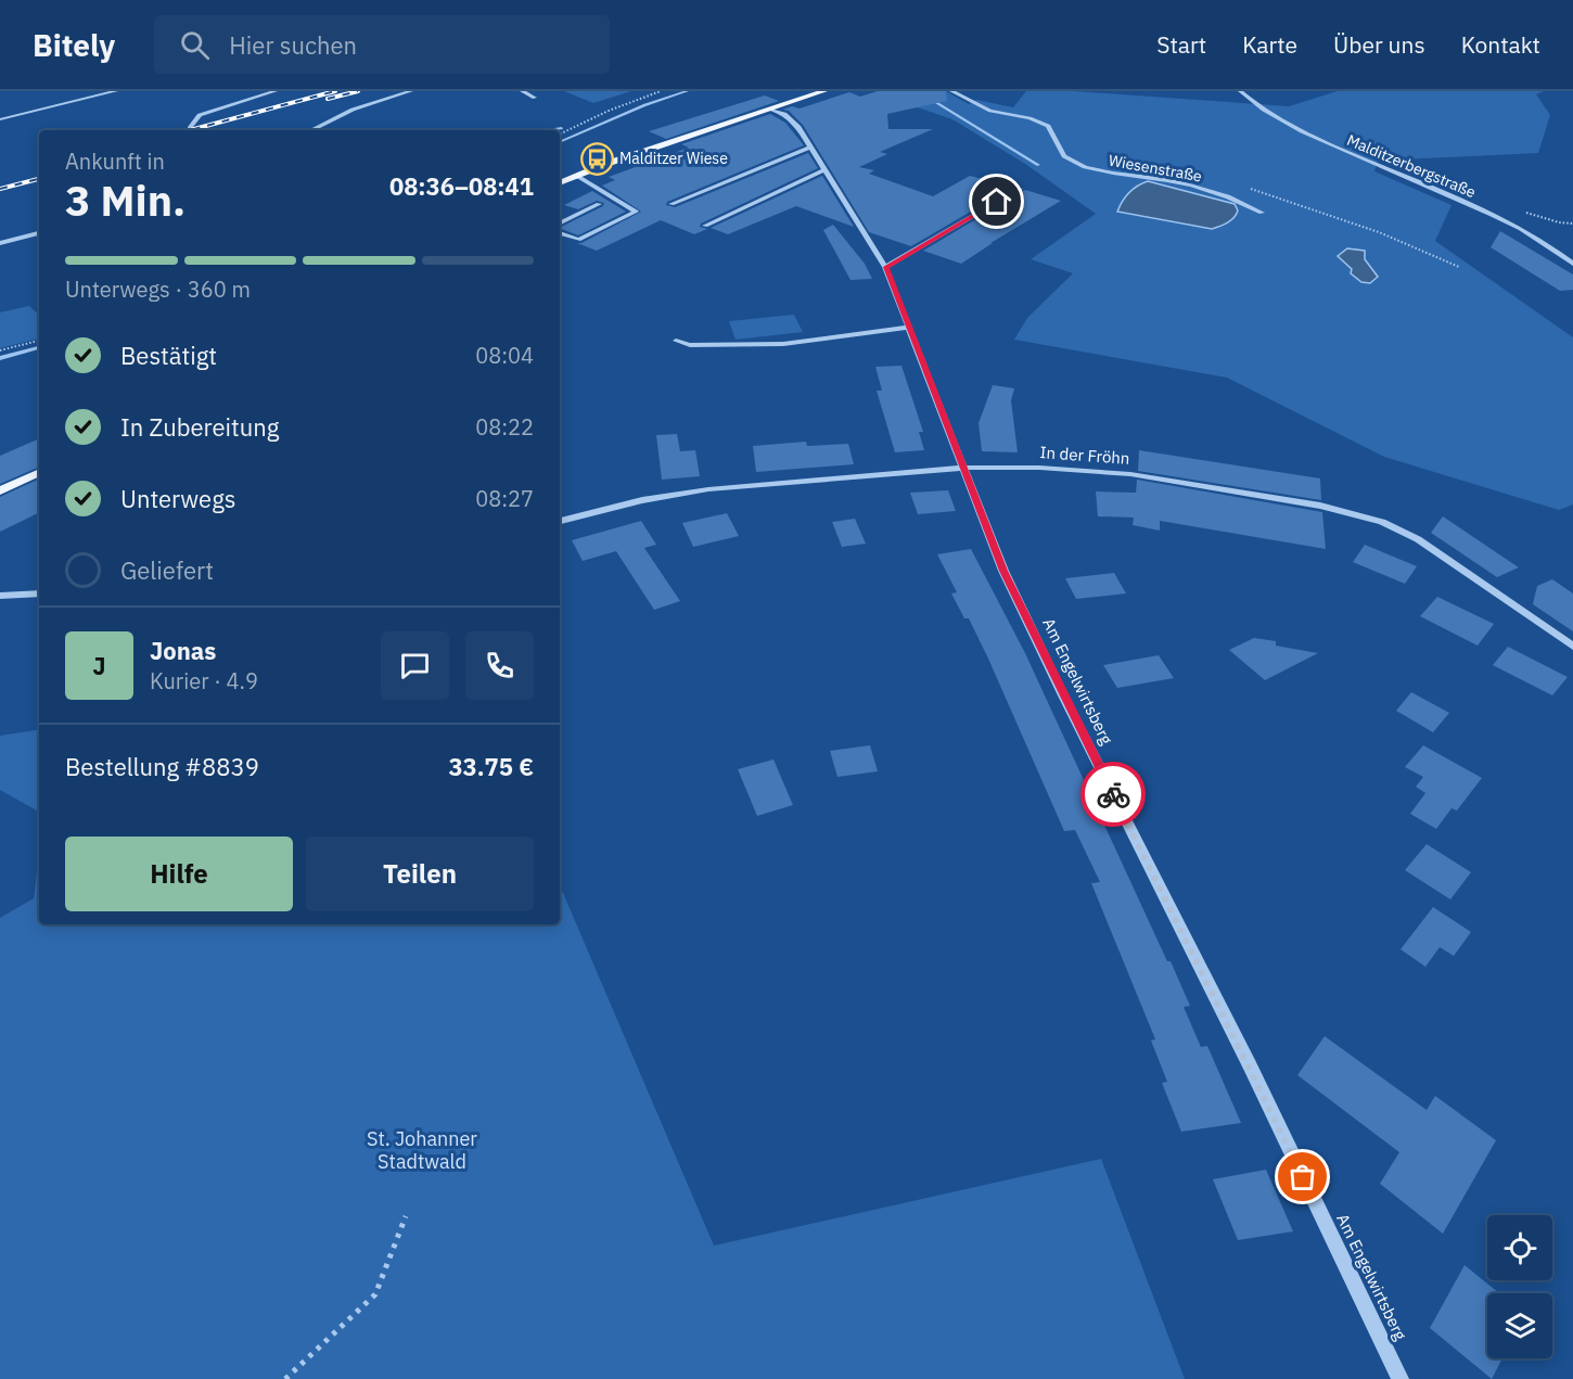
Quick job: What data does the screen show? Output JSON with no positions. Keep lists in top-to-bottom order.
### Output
{
  "streets": {
    "street": [
      "Malditzerbergstraße",
      "Wiesenstraße",
      "In der Fröhn",
      "Am Engelwirtsberg"
    ]
  },
  "crossings": [
    ["In der Fröhn", "Am Engelwirtsberg"]
  ],
  "parks": ["St. Johanner Stadtwald"],
  "places": {
    "bus stop": ["Malditzer Wiese"]
  },
  "page": {
    "header": "Bitely",
    "search": "Hier suchen",
    "nav": [
      "Start",
      "Karte",
      "Über uns",
      "Kontakt"
    ],
    "heading": ["3 Min.", "Ankunft in", "08:36–08:41"],
    "panel": [
      "Jonas",
      "Kurier · 4.9",
      "Bestellung #8839",
      "33.75 €"
    ],
    "bar": "Unterwegs · 360 m",
    "list": [
      ["Bestätigt", "08:04"],
      ["In Zubereitung", "08:22"],
      ["Unterwegs", "08:27"],
      "Geliefert"
    ],
    "round": "J",
    "buttons": ["Hilfe", "Teilen"]
  }
}
